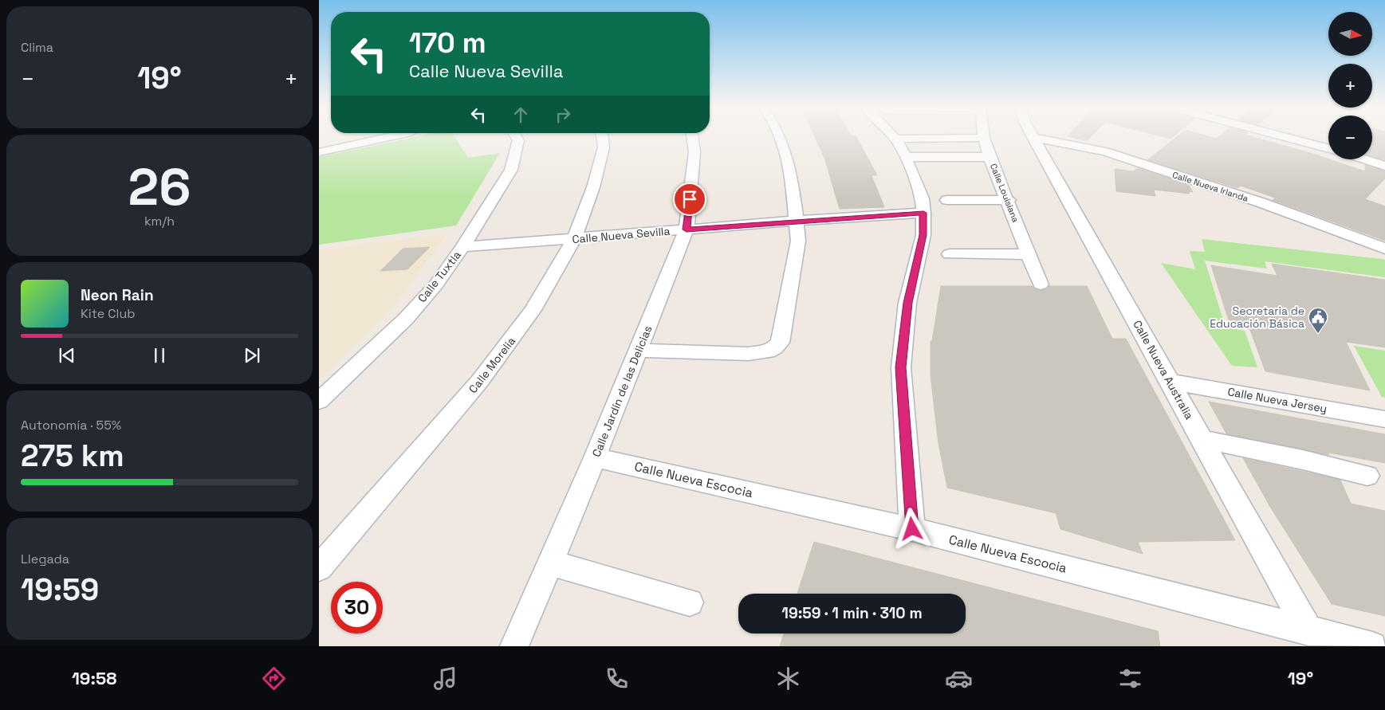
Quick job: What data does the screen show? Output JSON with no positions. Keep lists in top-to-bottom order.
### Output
{
  "streets": {
    "street": [
      "Calle Nueva Irlanda",
      "Calle Louisiana",
      "Calle Nueva Sevilla",
      "Calle Tuxtla",
      "Calle Morelia",
      "Calle Nueva Australia",
      "Calle Jardín de las Delicias",
      "Calle Nueva Jersey",
      "Calle Nueva Escocia"
    ]
  },
  "crossings": [
    ["Calle Nueva Sevilla", "Calle Tuxtla"],
    ["Calle Nueva Sevilla", "Calle Morelia"],
    ["Calle Nueva Sevilla", "Calle Jardín de las Delicias"],
    ["Calle Nueva Australia", "Calle Nueva Jersey"],
    ["Calle Nueva Australia", "Calle Nueva Escocia"],
    ["Calle Jardín de las Delicias", "Calle Nueva Escocia"]
  ],
  "places": {
    "public building": ["Secretaria de Educación Básica"]
  },
  "north": "right",
  "page": {
    "tile": [
      "Clima",
      ["26", "km/h"],
      ["Autonomía · 55%", "275 km"],
      ["Llegada", "19:59"]
    ],
    "map_buttons": ["+", "−"],
    "turn": ["170 m", "Calle Nueva Sevilla"],
    "heat": ["−", "19°", "+"],
    "song": ["Neon Rain", "Kite Club"],
    "limit": "30",
    "trip": "19:59 · 1 min · 310 m",
    "tabs": ["19:58", "19°"]
  }
}
